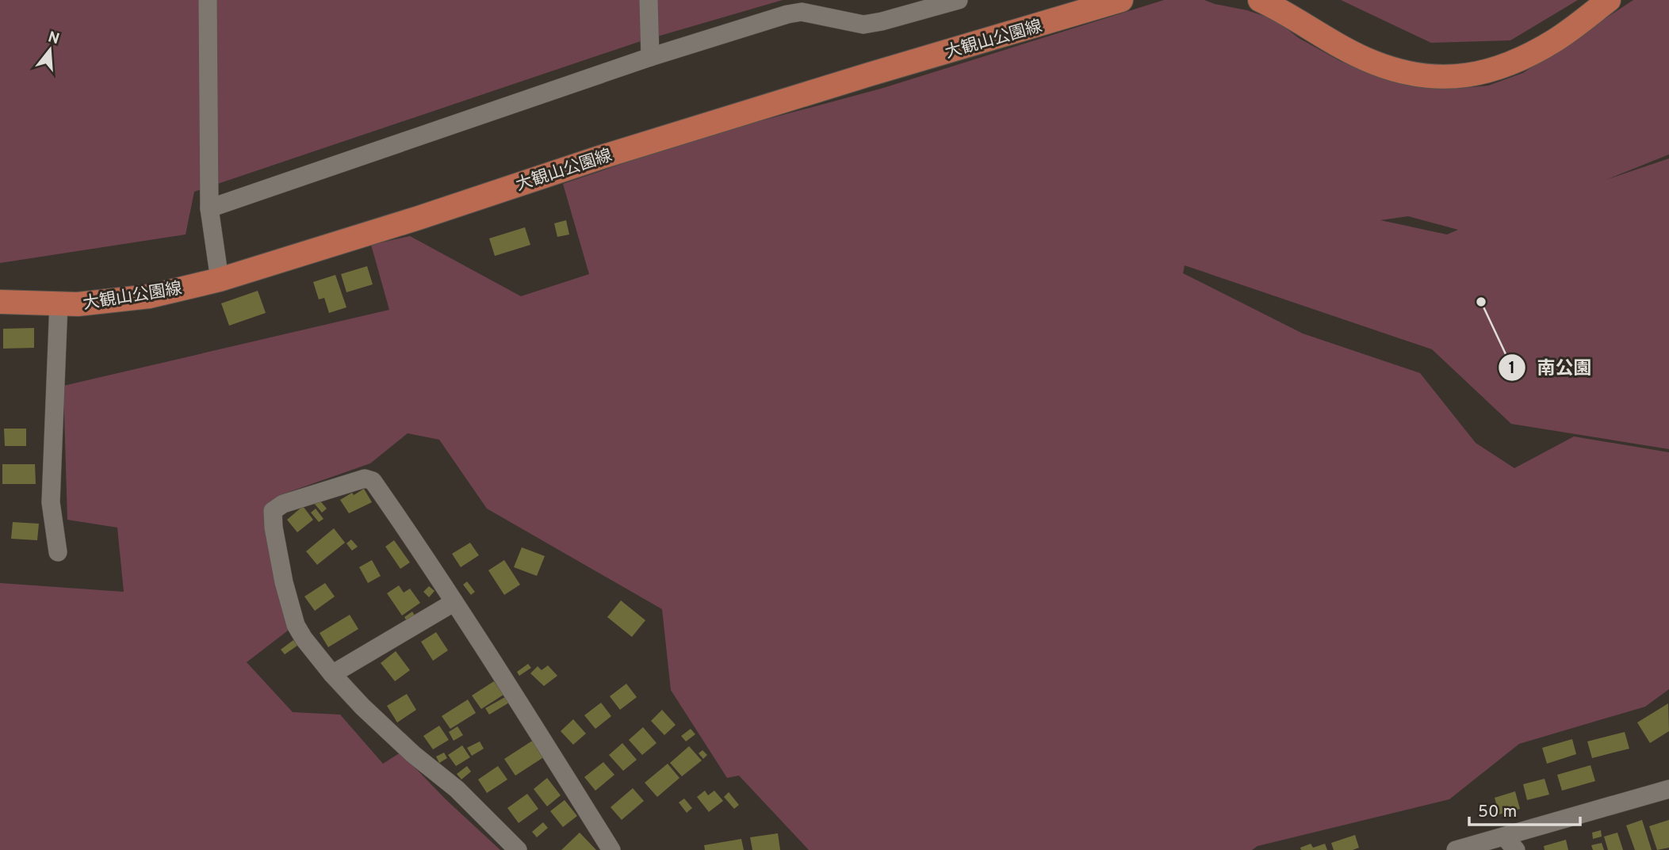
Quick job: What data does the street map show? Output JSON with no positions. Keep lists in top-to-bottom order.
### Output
{
  "streets": {
    "main road": ["大観山公園線"]
  },
  "places": ["南公園"],
  "scale_bar": "50 m",
  "north": "top"
}
